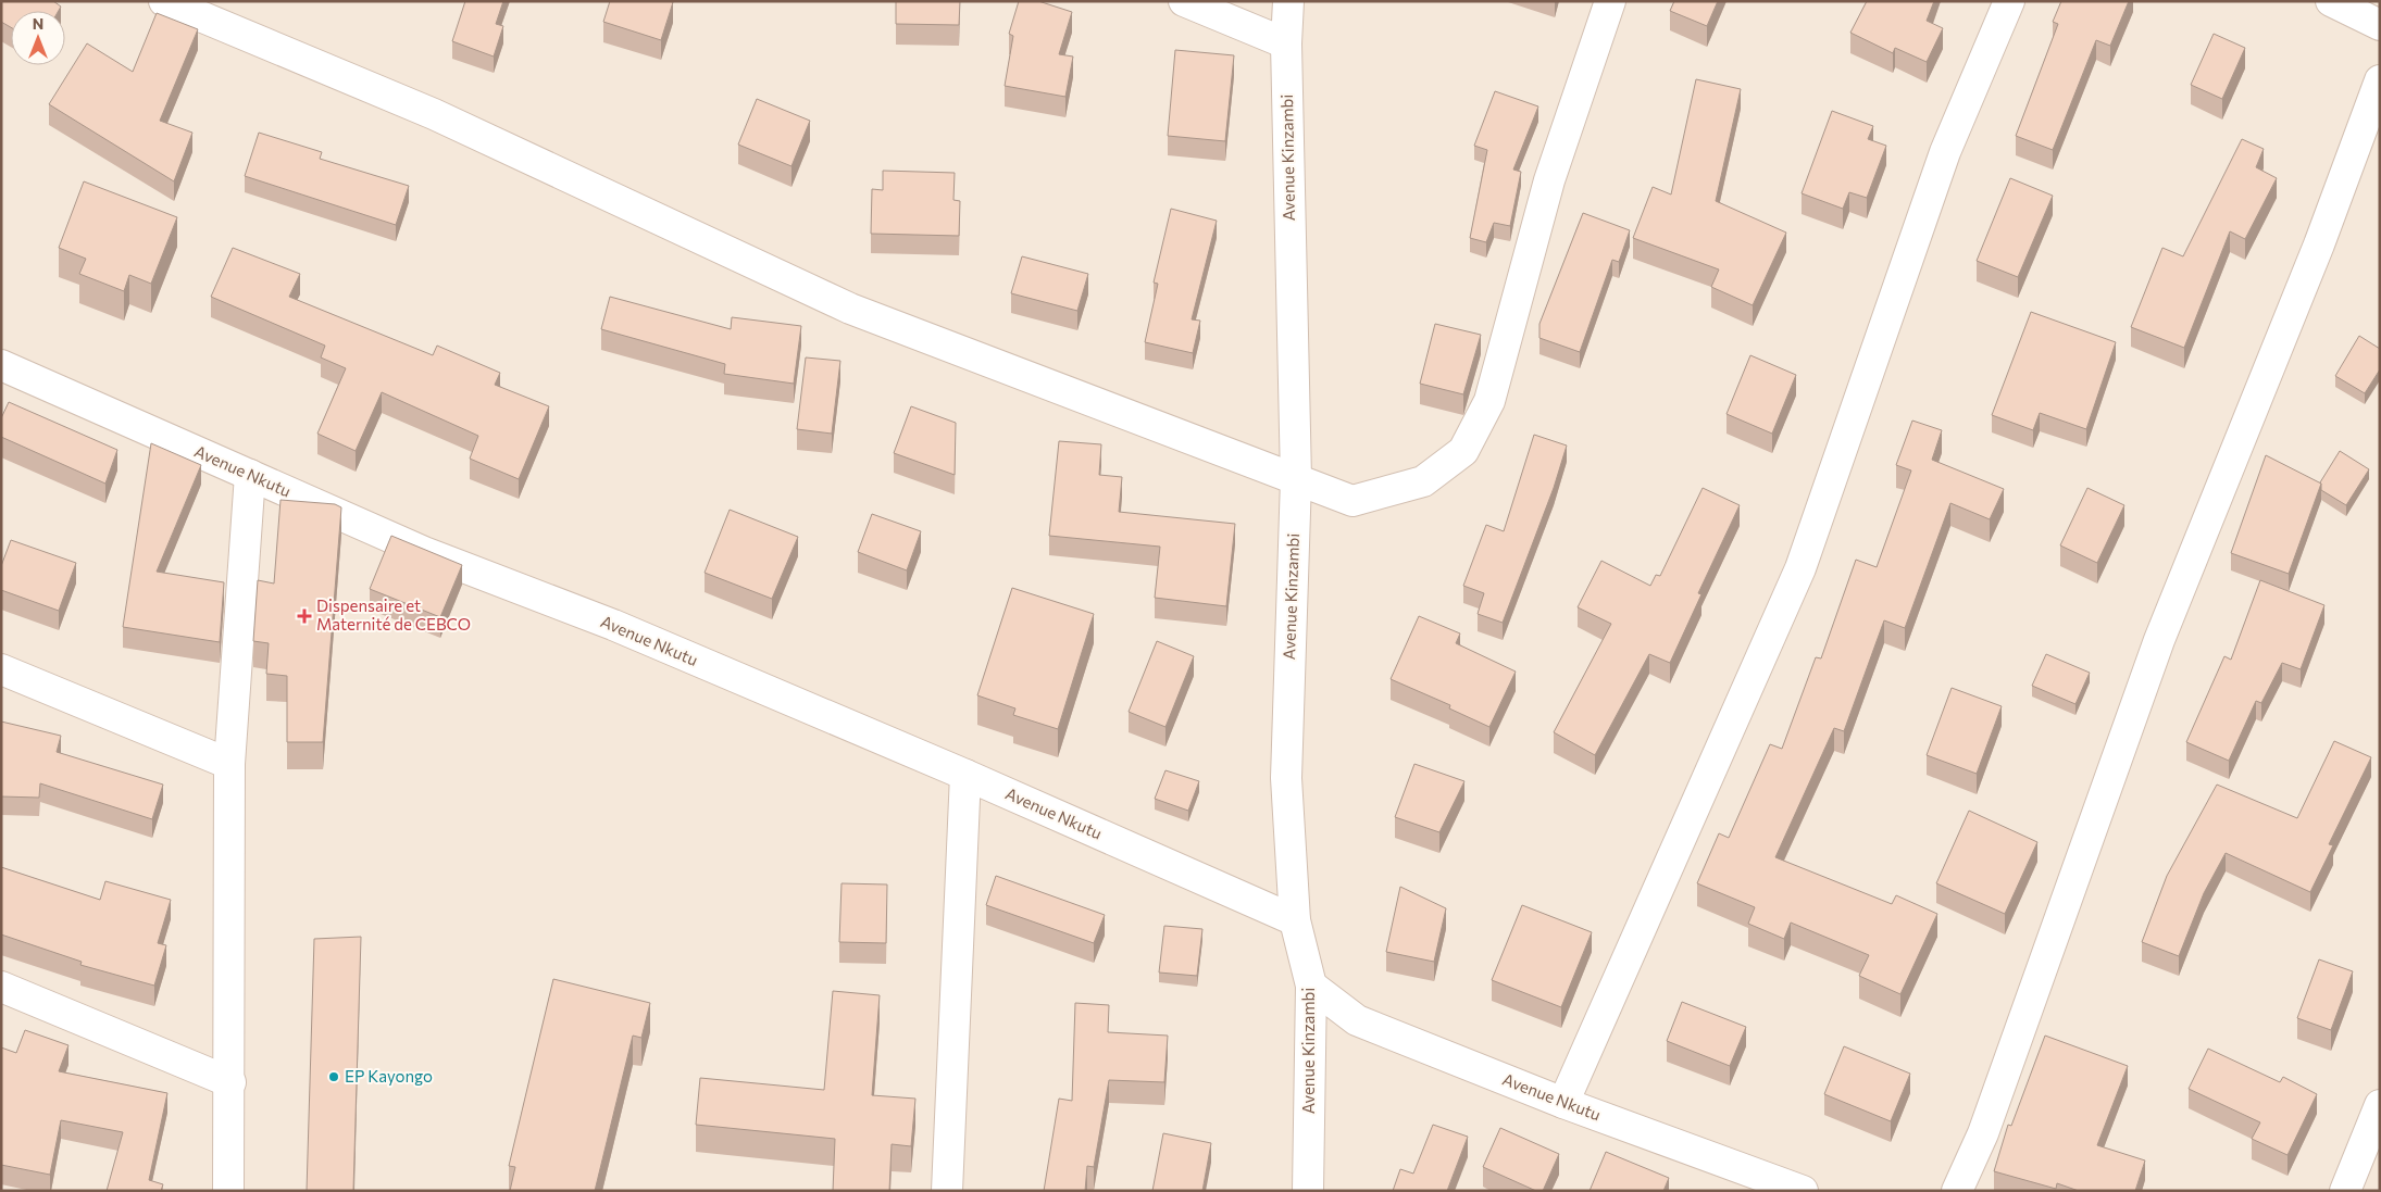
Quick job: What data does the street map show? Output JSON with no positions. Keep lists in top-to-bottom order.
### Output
{
  "streets": {
    "street": ["Avenue Kinzambi", "Avenue Nkutu"]
  },
  "crossings": [
    ["Avenue Kinzambi", "Avenue Nkutu"]
  ],
  "places": {
    "health": ["Dispensaire et Maternité de CEBCO"],
    "other": ["EP Kayongo"]
  },
  "north": "top"
}
